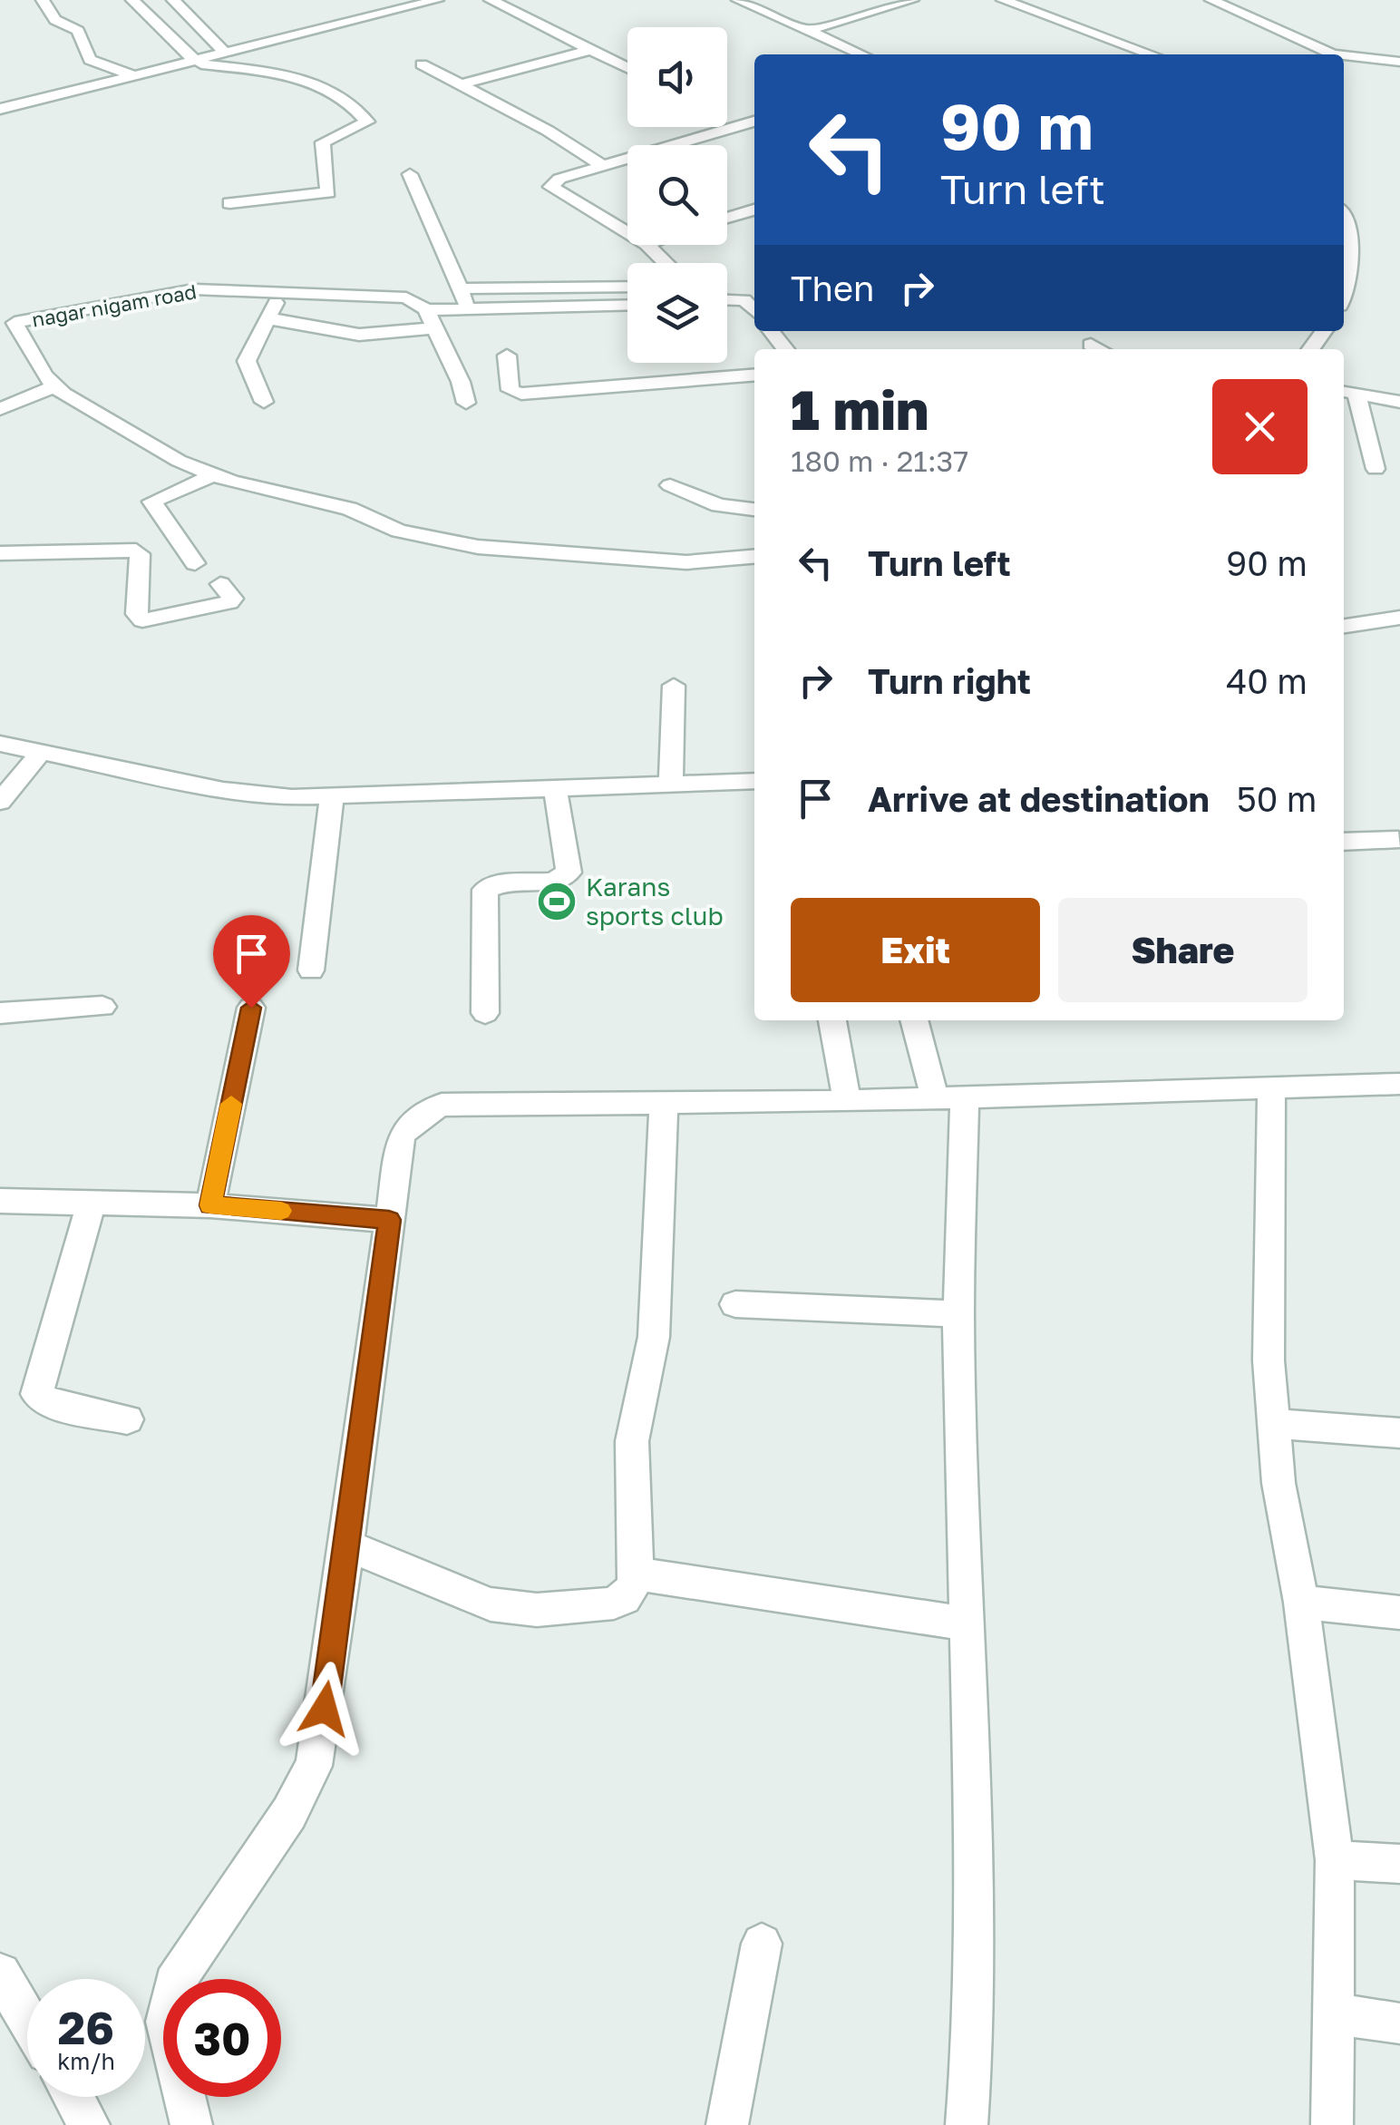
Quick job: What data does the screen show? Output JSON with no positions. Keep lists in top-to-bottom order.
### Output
{
  "streets": {
    "street": ["nagar nigam road"]
  },
  "places": {
    "sports": ["Karans sports club"]
  },
  "page": {
    "turn": ["90 m", "Turn left"],
    "then": "Then",
    "heading": ["1 min", "180 m · 21:37"],
    "list": [
      {
        "name": "Turn left",
        "value": "90 m"
      },
      {
        "name": "Turn right",
        "value": "40 m"
      },
      {
        "name": "Arrive at destination",
        "value": "50 m"
      }
    ],
    "buttons": ["Exit", "Share"],
    "speed": "26 km/h",
    "limit": "30"
  }
}
